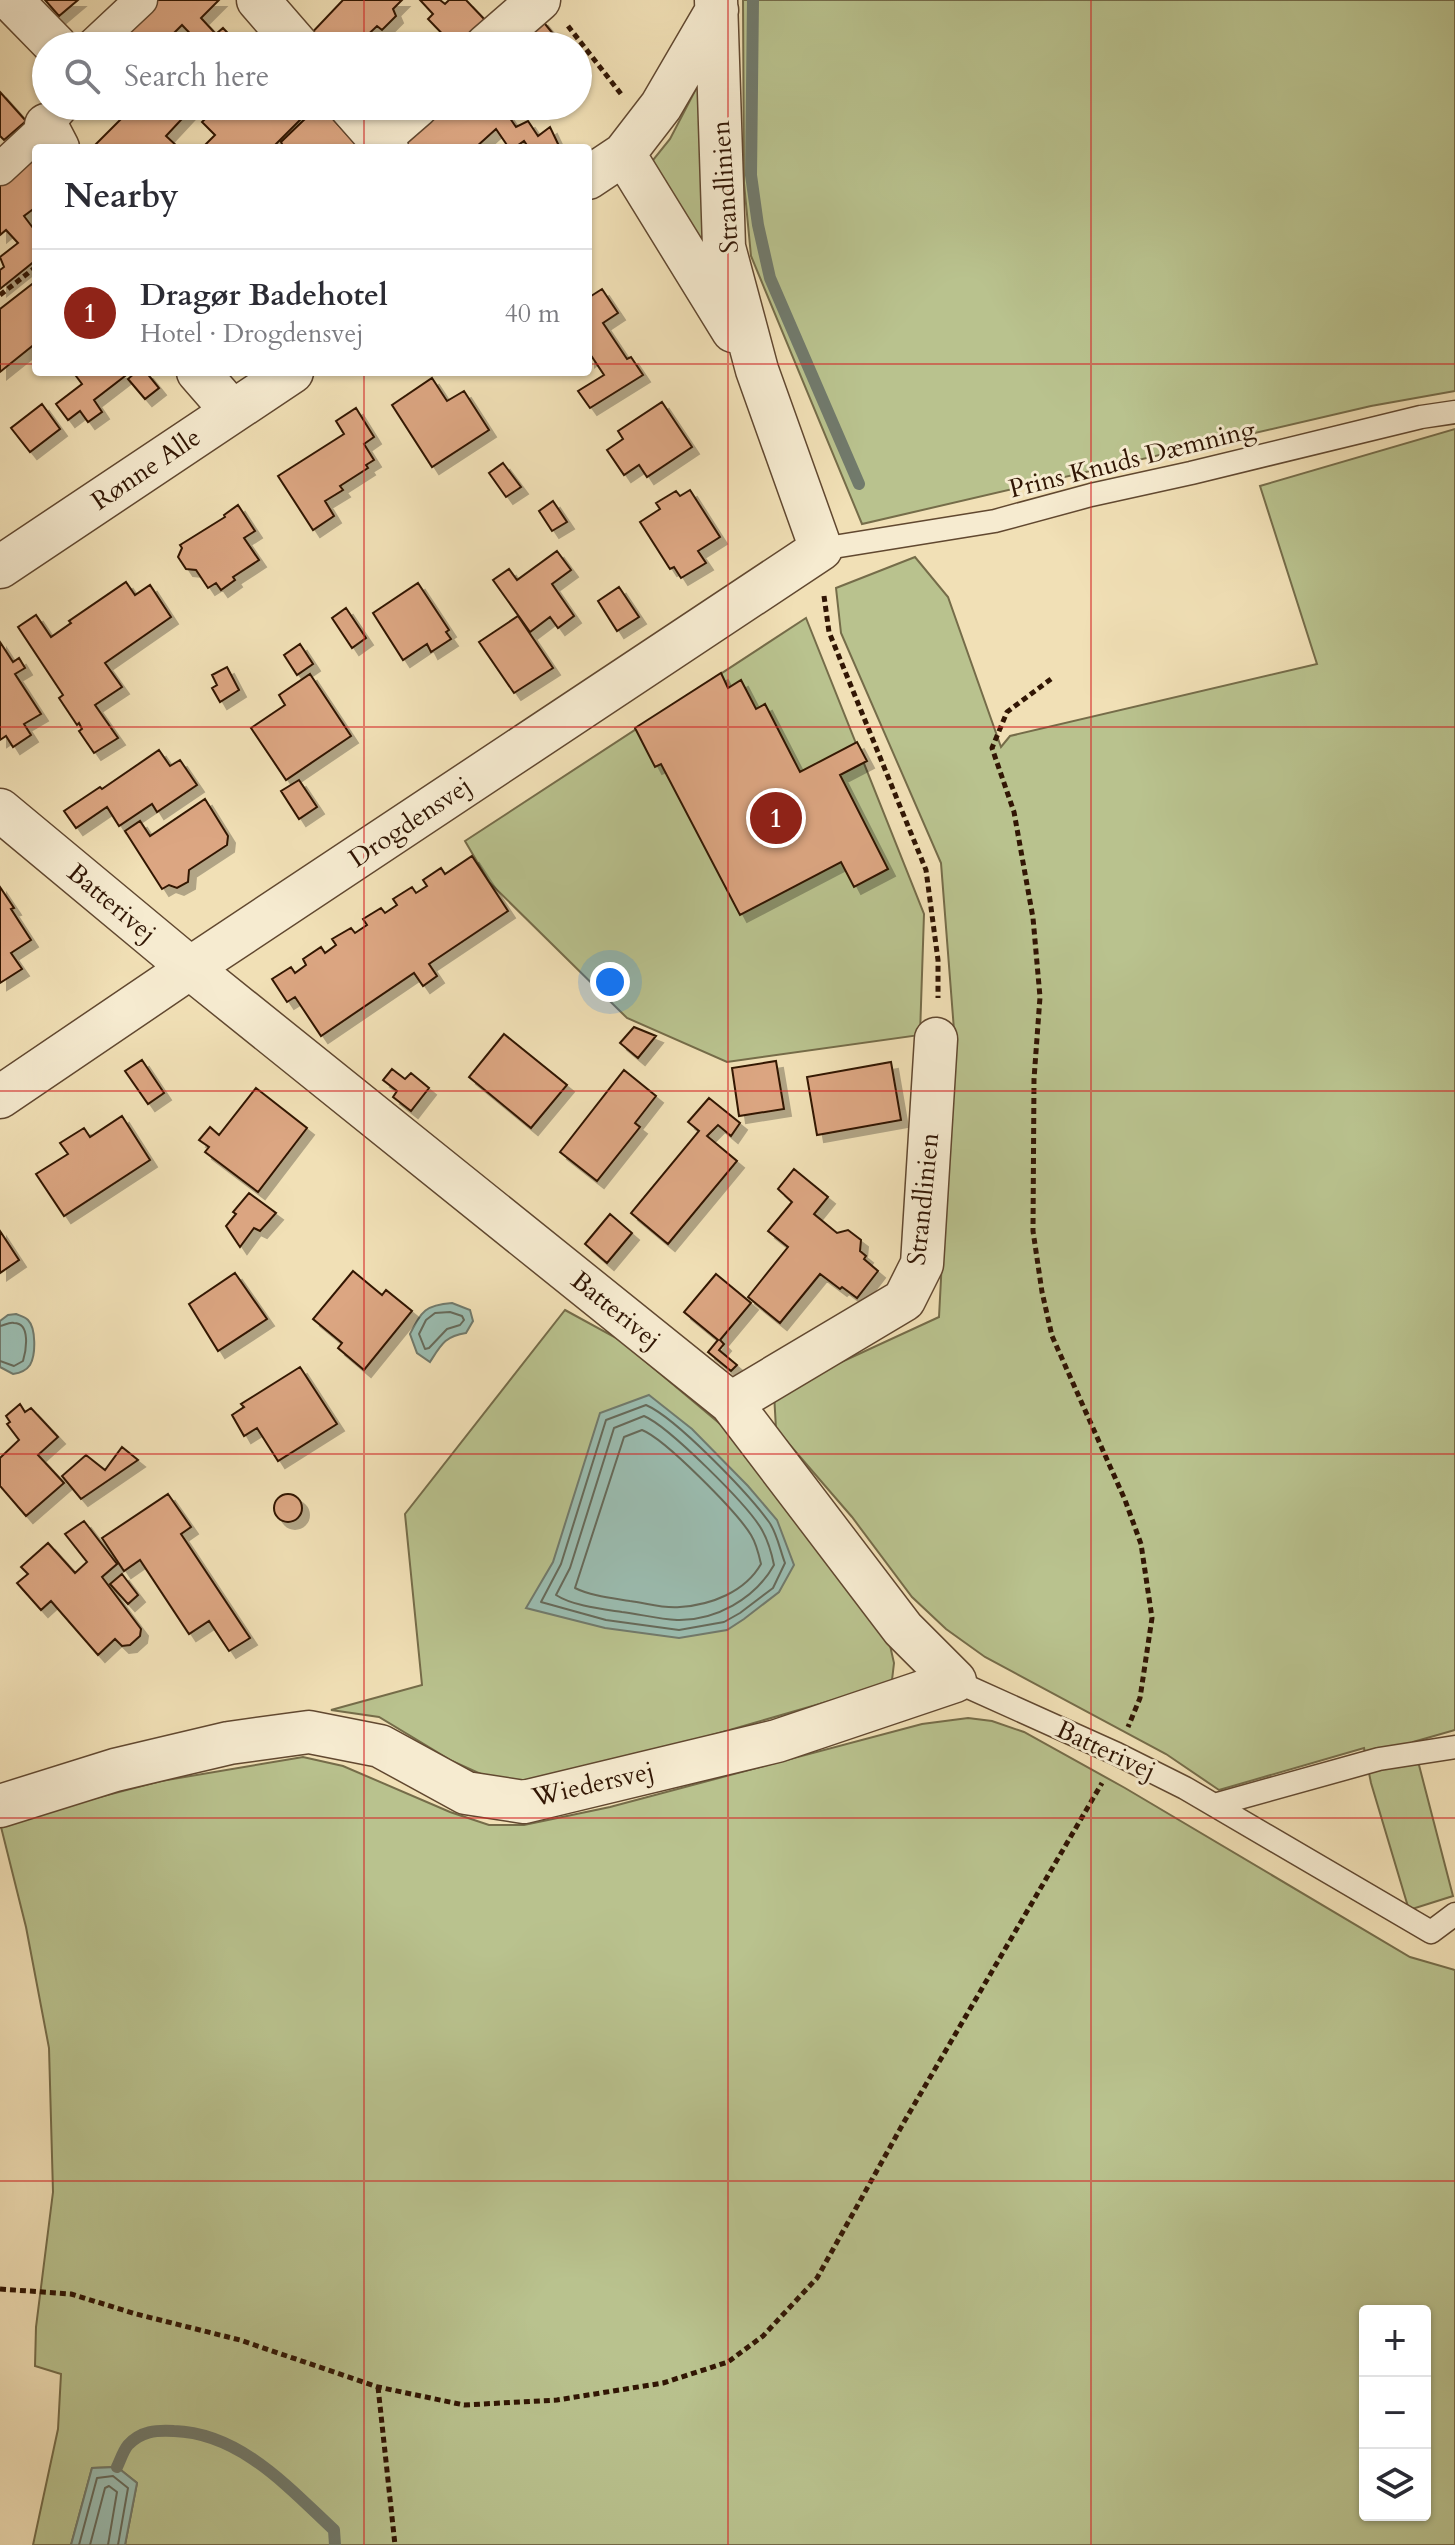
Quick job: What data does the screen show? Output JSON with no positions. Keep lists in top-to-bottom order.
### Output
{
  "streets": {
    "street": [
      "Strandlinien",
      "Rønne Alle",
      "Drogdensvej",
      "Batterivej",
      "Wiedersvej"
    ],
    "lane": ["Prins Knuds Dæmning"]
  },
  "crossings": [
    ["Strandlinien", "Prins Knuds Dæmning"],
    ["Strandlinien", "Drogdensvej"],
    ["Strandlinien", "Batterivej"],
    ["Prins Knuds Dæmning", "Drogdensvej"],
    ["Drogdensvej", "Batterivej"],
    ["Batterivej", "Wiedersvej"]
  ],
  "page": {
    "search": "Search here",
    "heading": "Nearby",
    "list": [
      {
        "mark": "1",
        "name": "Dragør Badehotel",
        "note": "Hotel · Drogdensvej",
        "value": "40 m"
      }
    ],
    "pins": "1",
    "map_buttons": ["+", "−"]
  }
}
